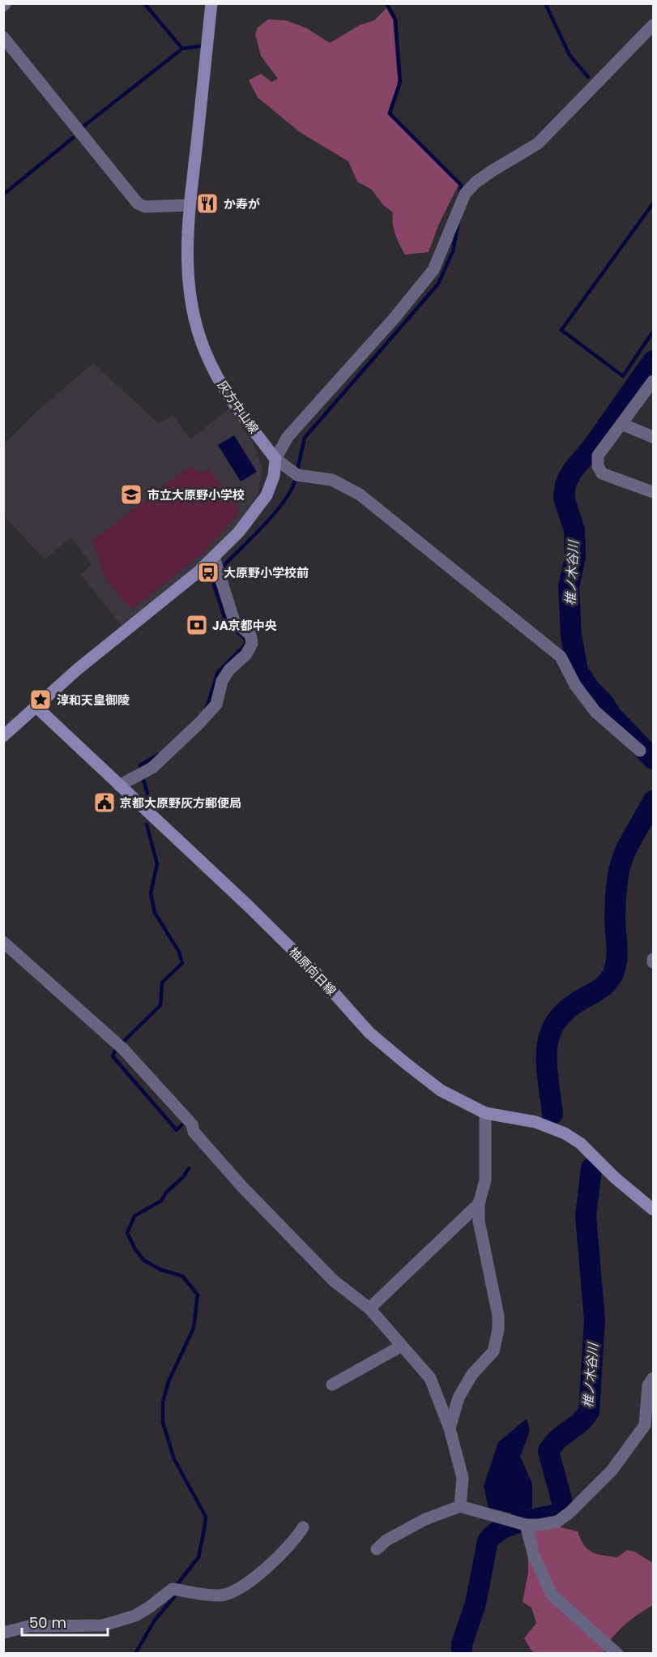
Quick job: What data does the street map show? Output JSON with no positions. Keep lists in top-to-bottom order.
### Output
{
  "streets": {
    "main road": ["灰方中山線", "柚原向日線"]
  },
  "water": ["椎ノ木谷川"],
  "places": {
    "restaurant": ["か寿が"],
    "school or university": ["市立大原野小学校"],
    "bus stop": ["大原野小学校前"],
    "bank": ["JA京都中央"],
    "place": ["淳和天皇御陵"],
    "public building": ["京都大原野灰方郵便局"]
  },
  "scale_bar": "50 m"
}
